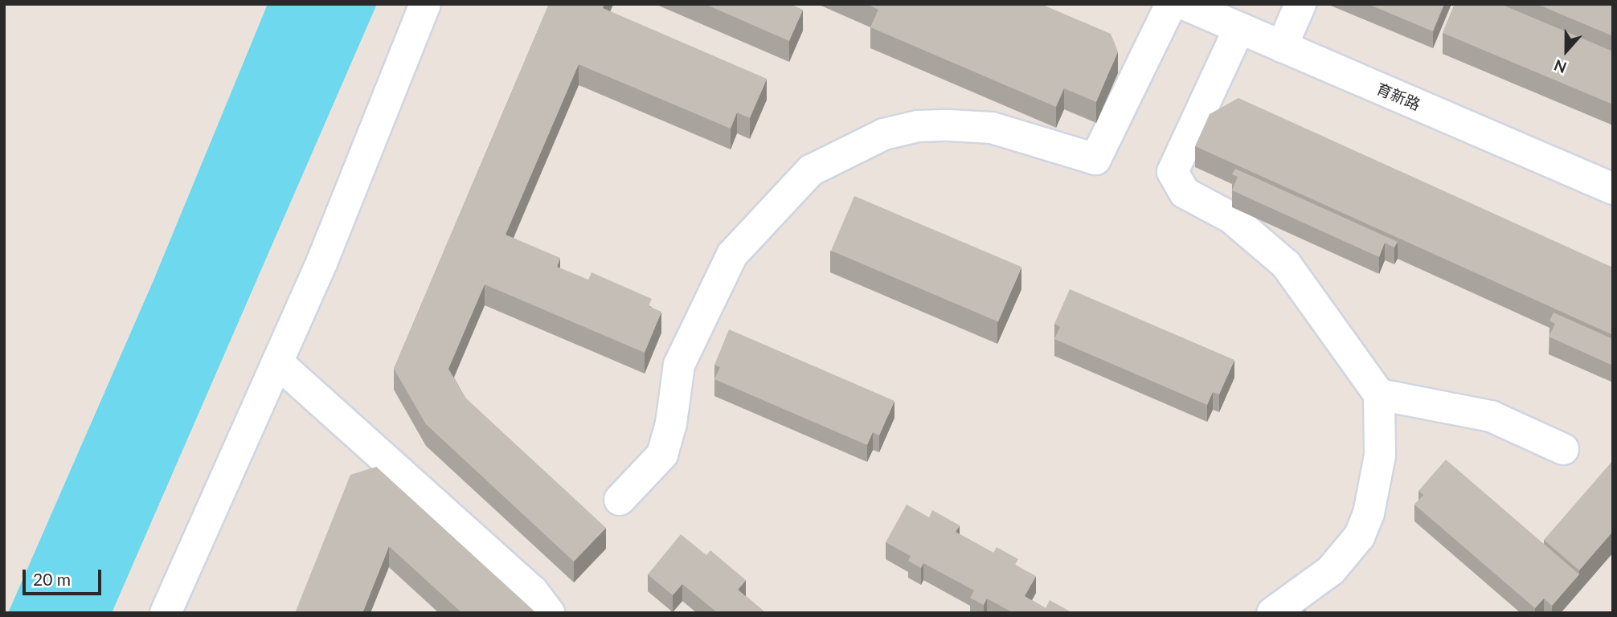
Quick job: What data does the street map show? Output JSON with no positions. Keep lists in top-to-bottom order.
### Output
{
  "streets": {
    "street": ["育新路"]
  },
  "scale_bar": "20 m",
  "north": "bottom"
}
